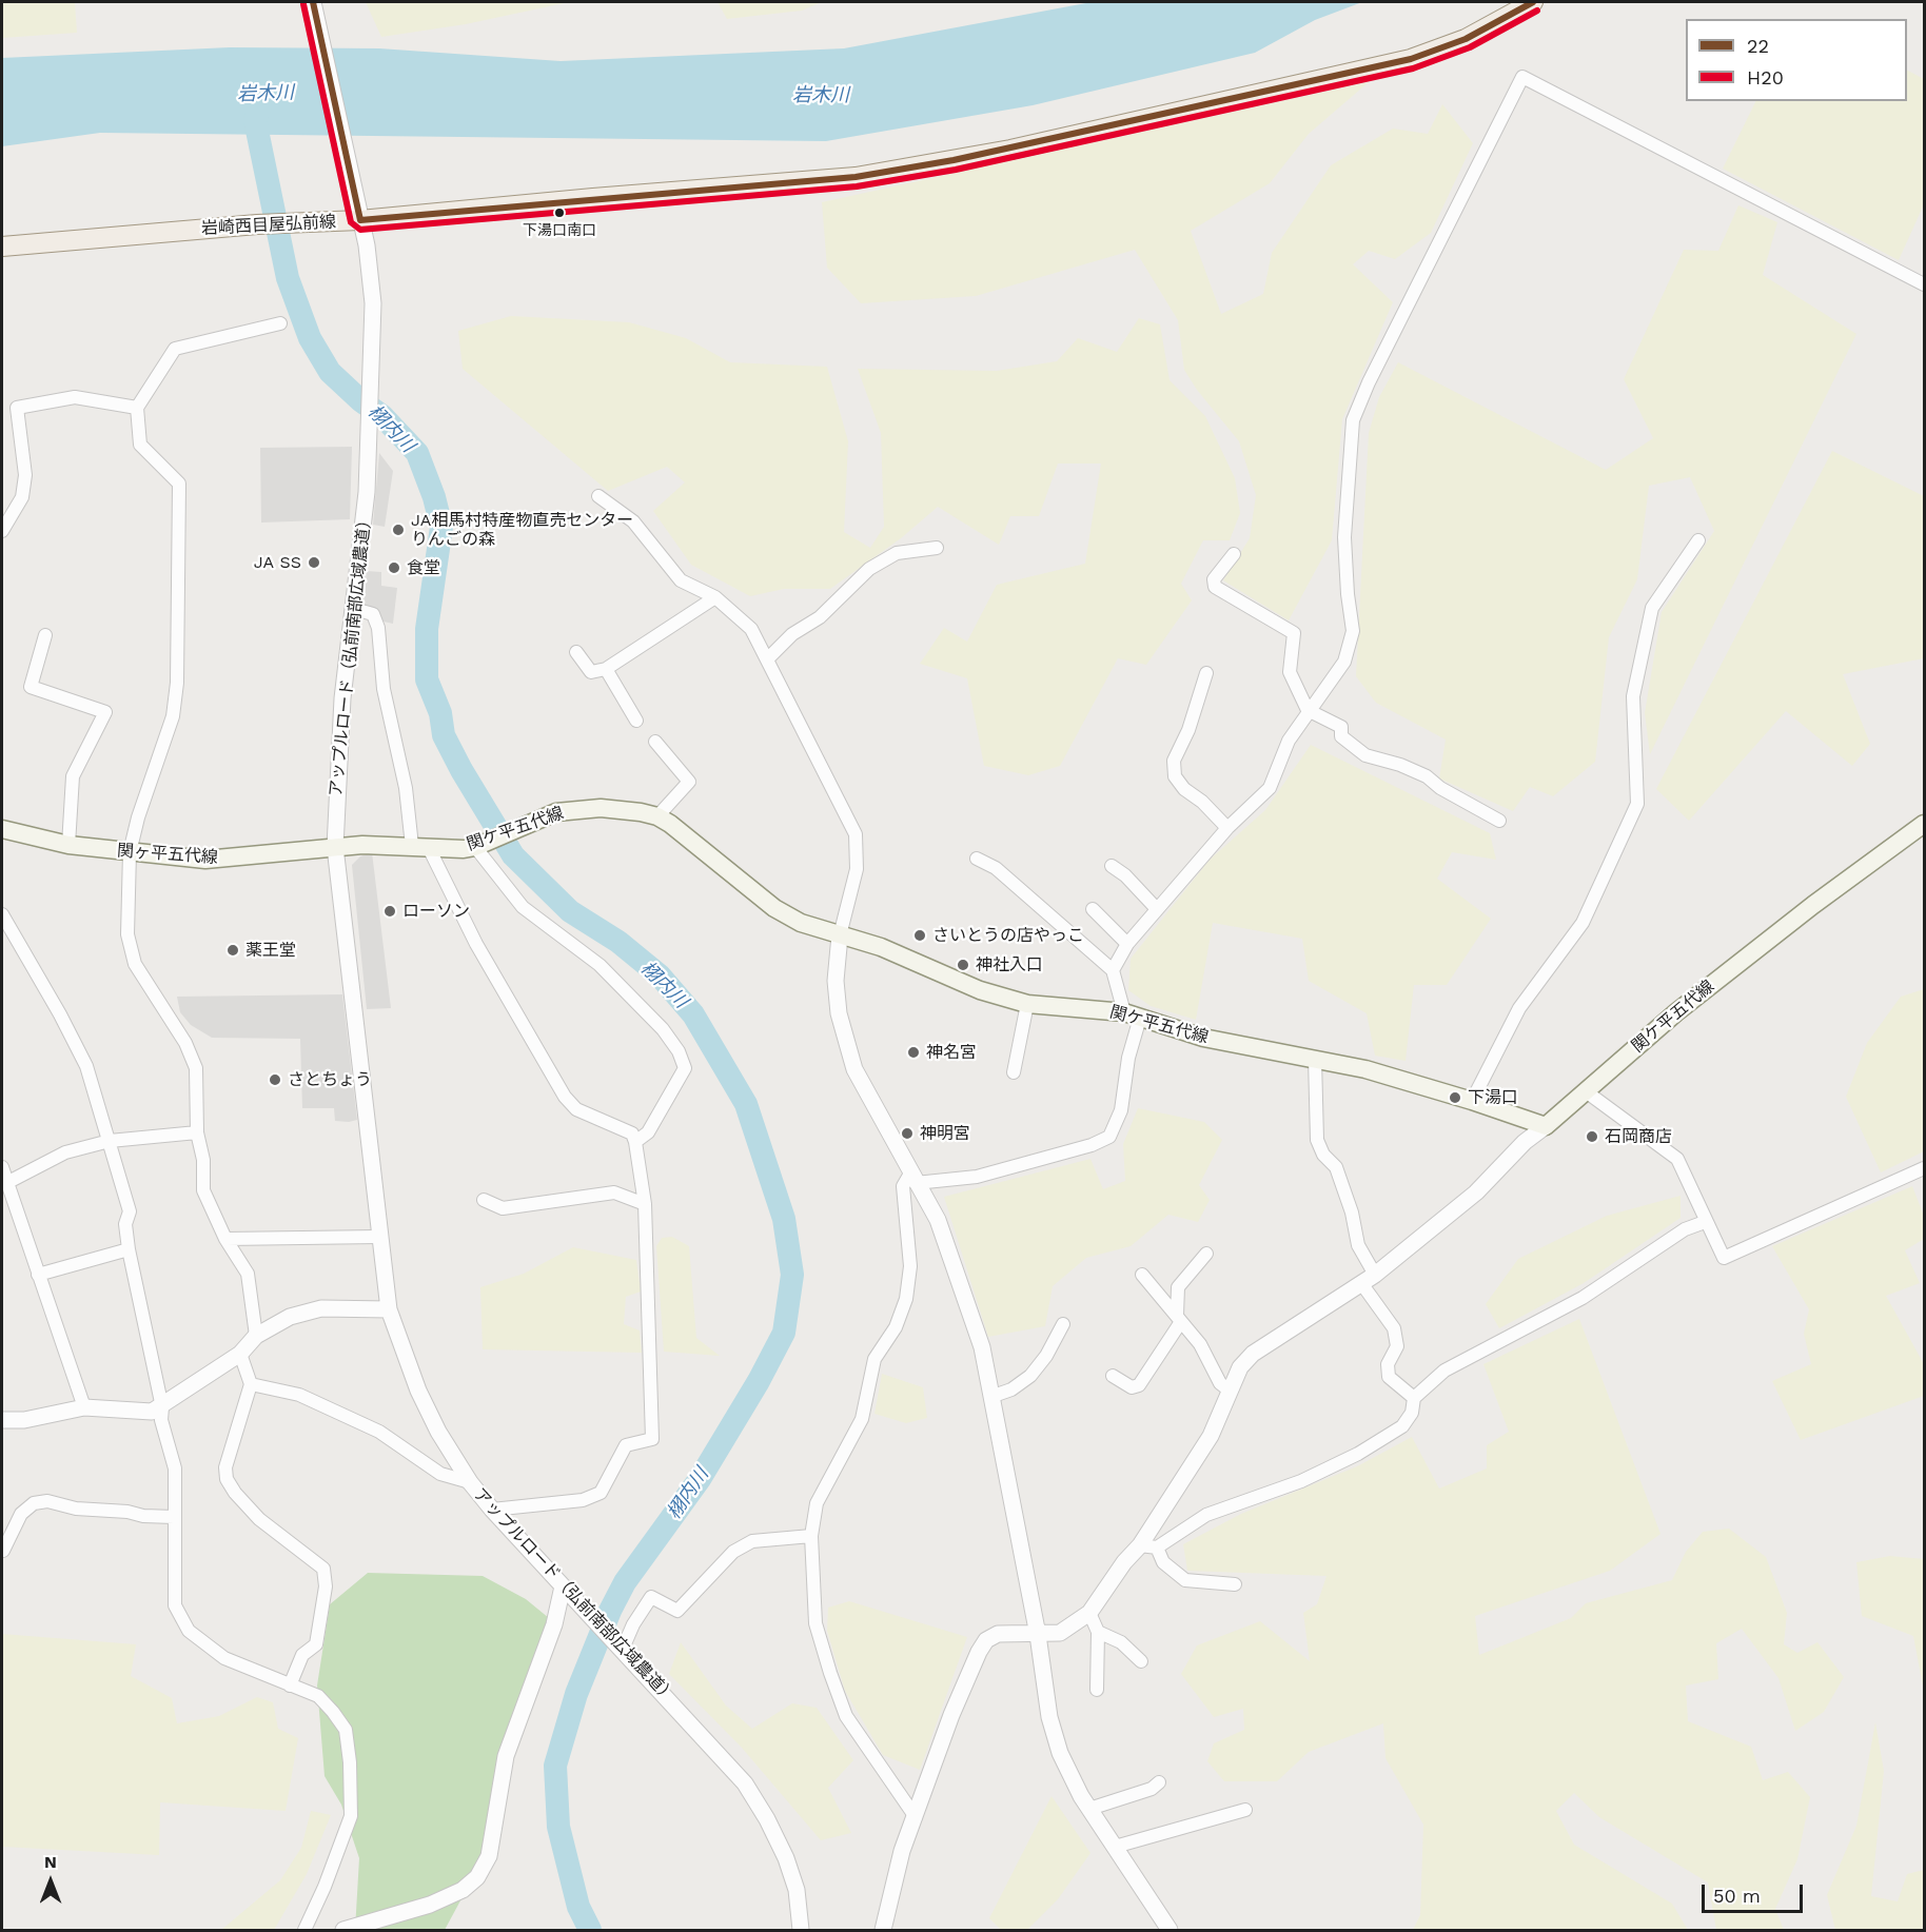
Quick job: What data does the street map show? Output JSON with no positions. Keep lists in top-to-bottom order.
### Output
{
  "streets": {
    "main road": ["岩崎西目屋弘前線", "関ケ平五代線", "関ヶ平五代線"],
    "street": ["アップルロード（弘前南部広域農道）"]
  },
  "crossings": [
    ["岩崎西目屋弘前線", "アップルロード（弘前南部広域農道）"],
    ["アップルロード（弘前南部広域農道）", "関ケ平五代線"],
    ["アップルロード（弘前南部広域農道）", "関ヶ平五代線"],
    ["関ケ平五代線", "関ヶ平五代線"]
  ],
  "water": ["岩木川", "栩内川"],
  "places": [
    "下湯口南口",
    "JA相馬村特産物直売センター りんごの森",
    "JA SS",
    "食堂",
    "ローソン",
    "さいとうの店やっこ",
    "薬王堂",
    "神社入口",
    "神名宮",
    "さとちょう",
    "下湯口",
    "神明宮",
    "石岡商店"
  ],
  "lines": ["transit line 22", "transit line H20"],
  "legend": ["22", "H20"],
  "scale_bar": "50 m",
  "north": "top"
}
